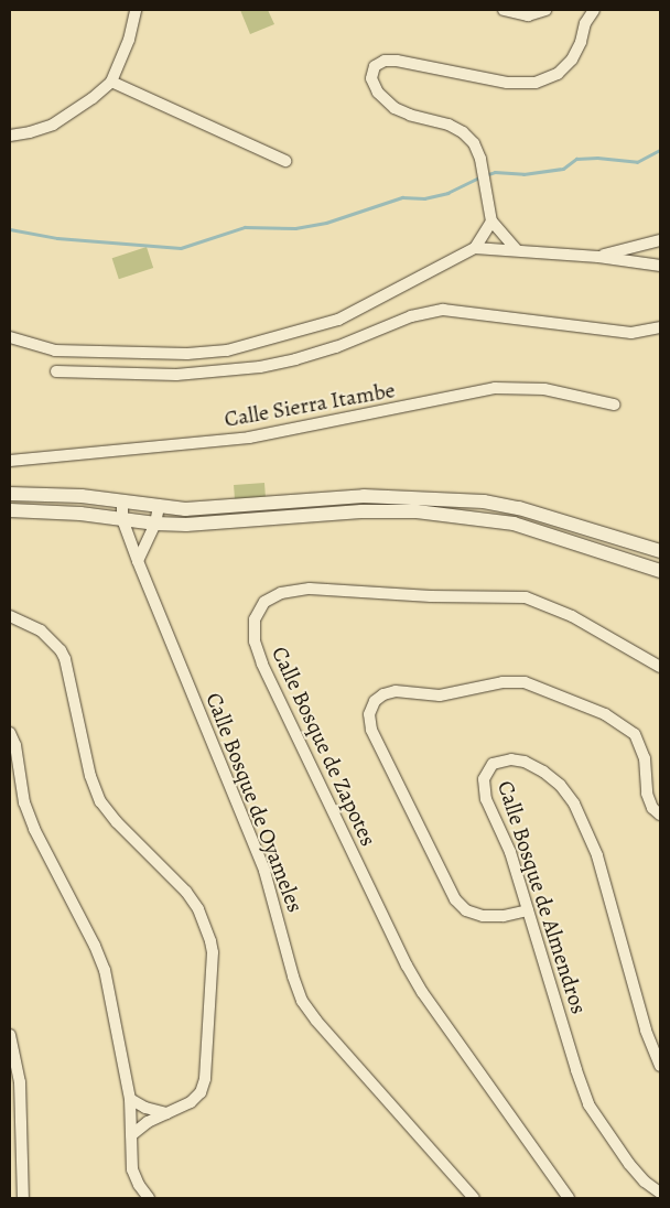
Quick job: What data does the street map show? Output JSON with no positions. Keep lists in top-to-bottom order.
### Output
{
  "streets": {
    "street": [
      "Calle Sierra Itambe",
      "Calle Bosque de Zapotes",
      "Calle Bosque de Oyameles",
      "Calle Bosque de Almendros"
    ]
  }
}
